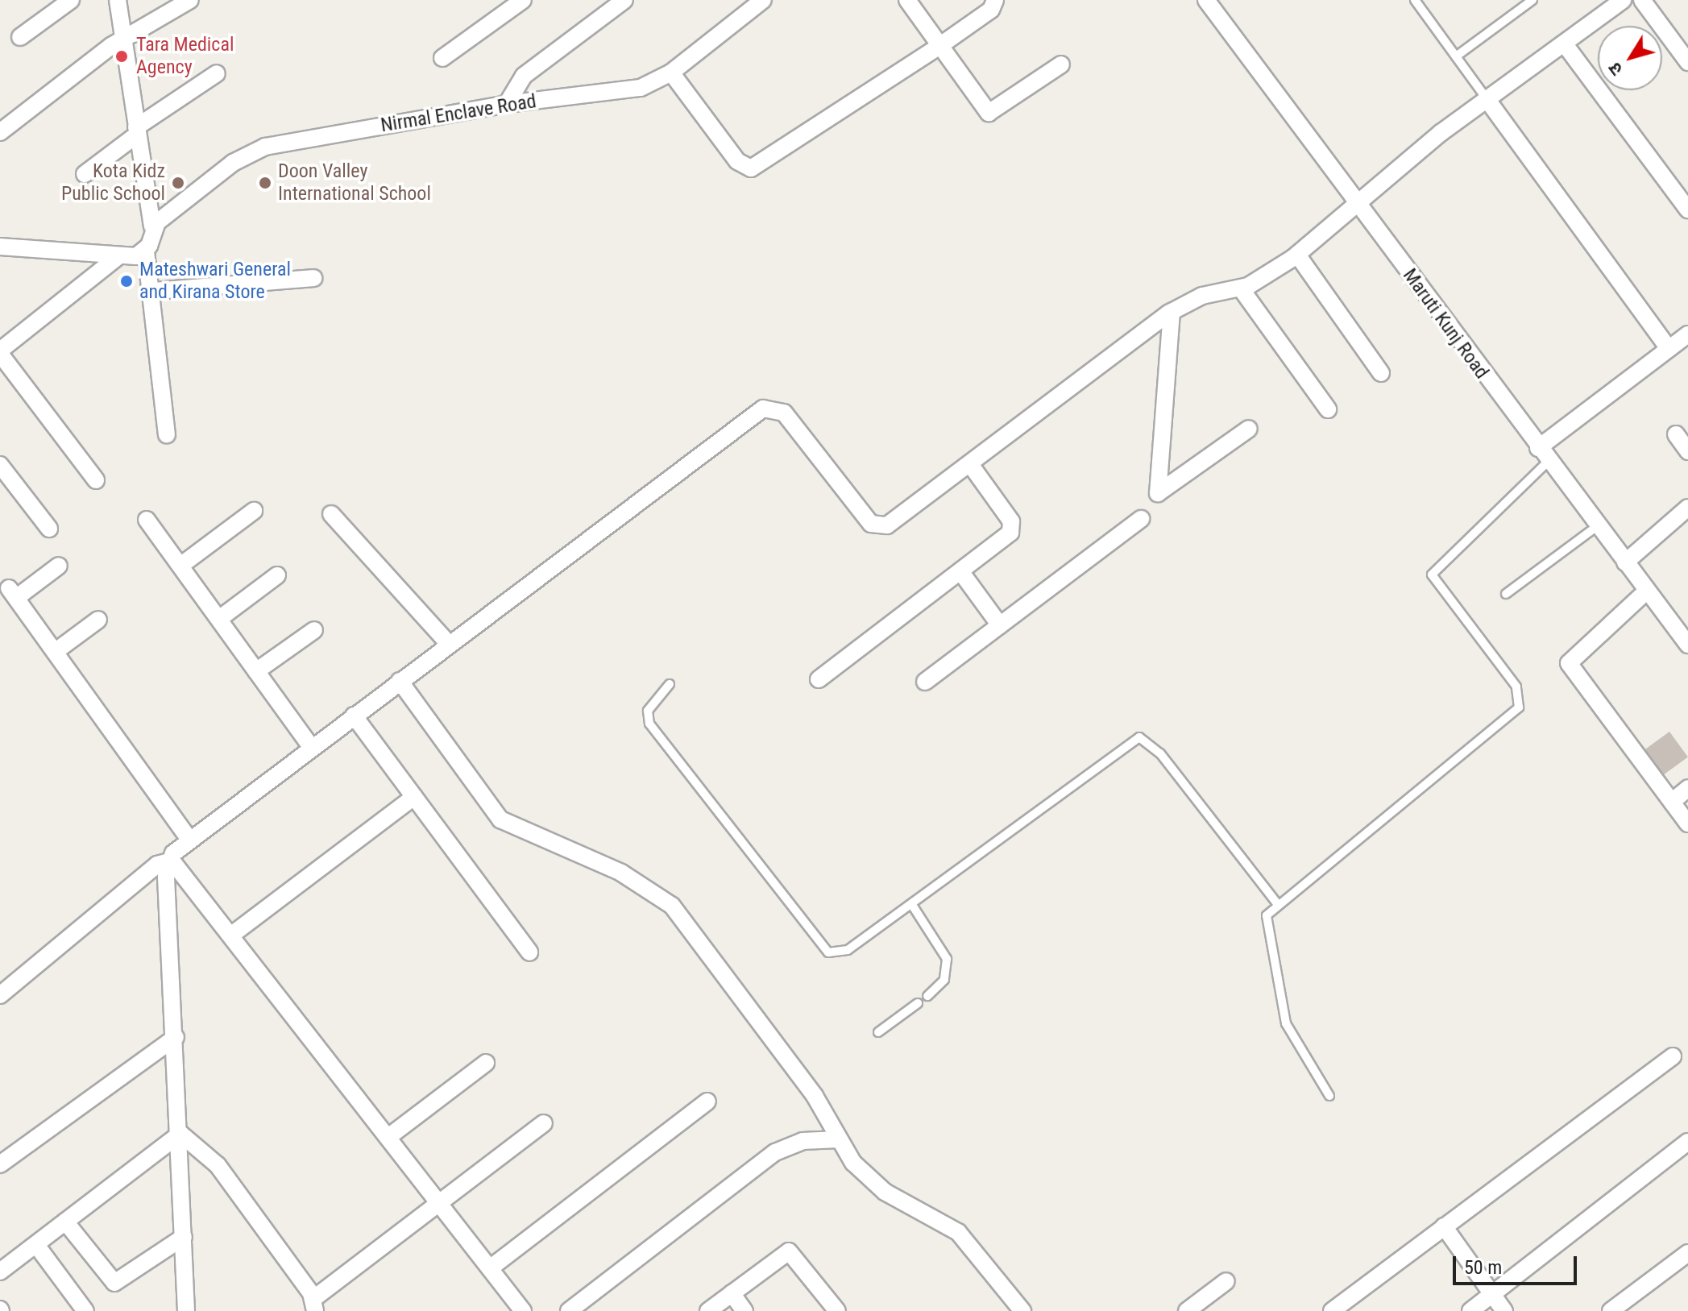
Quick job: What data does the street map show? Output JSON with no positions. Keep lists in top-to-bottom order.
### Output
{
  "streets": {
    "street": ["Nirmal Enclave Road", "Maruti Kunj Road"]
  },
  "places": [
    "Tara Medical Agency",
    "Kota Kidz Public School",
    "Doon Valley International School",
    "Mateshwari General and Kirana Store"
  ],
  "scale_bar": "50 m",
  "north": "bottom left"
}
